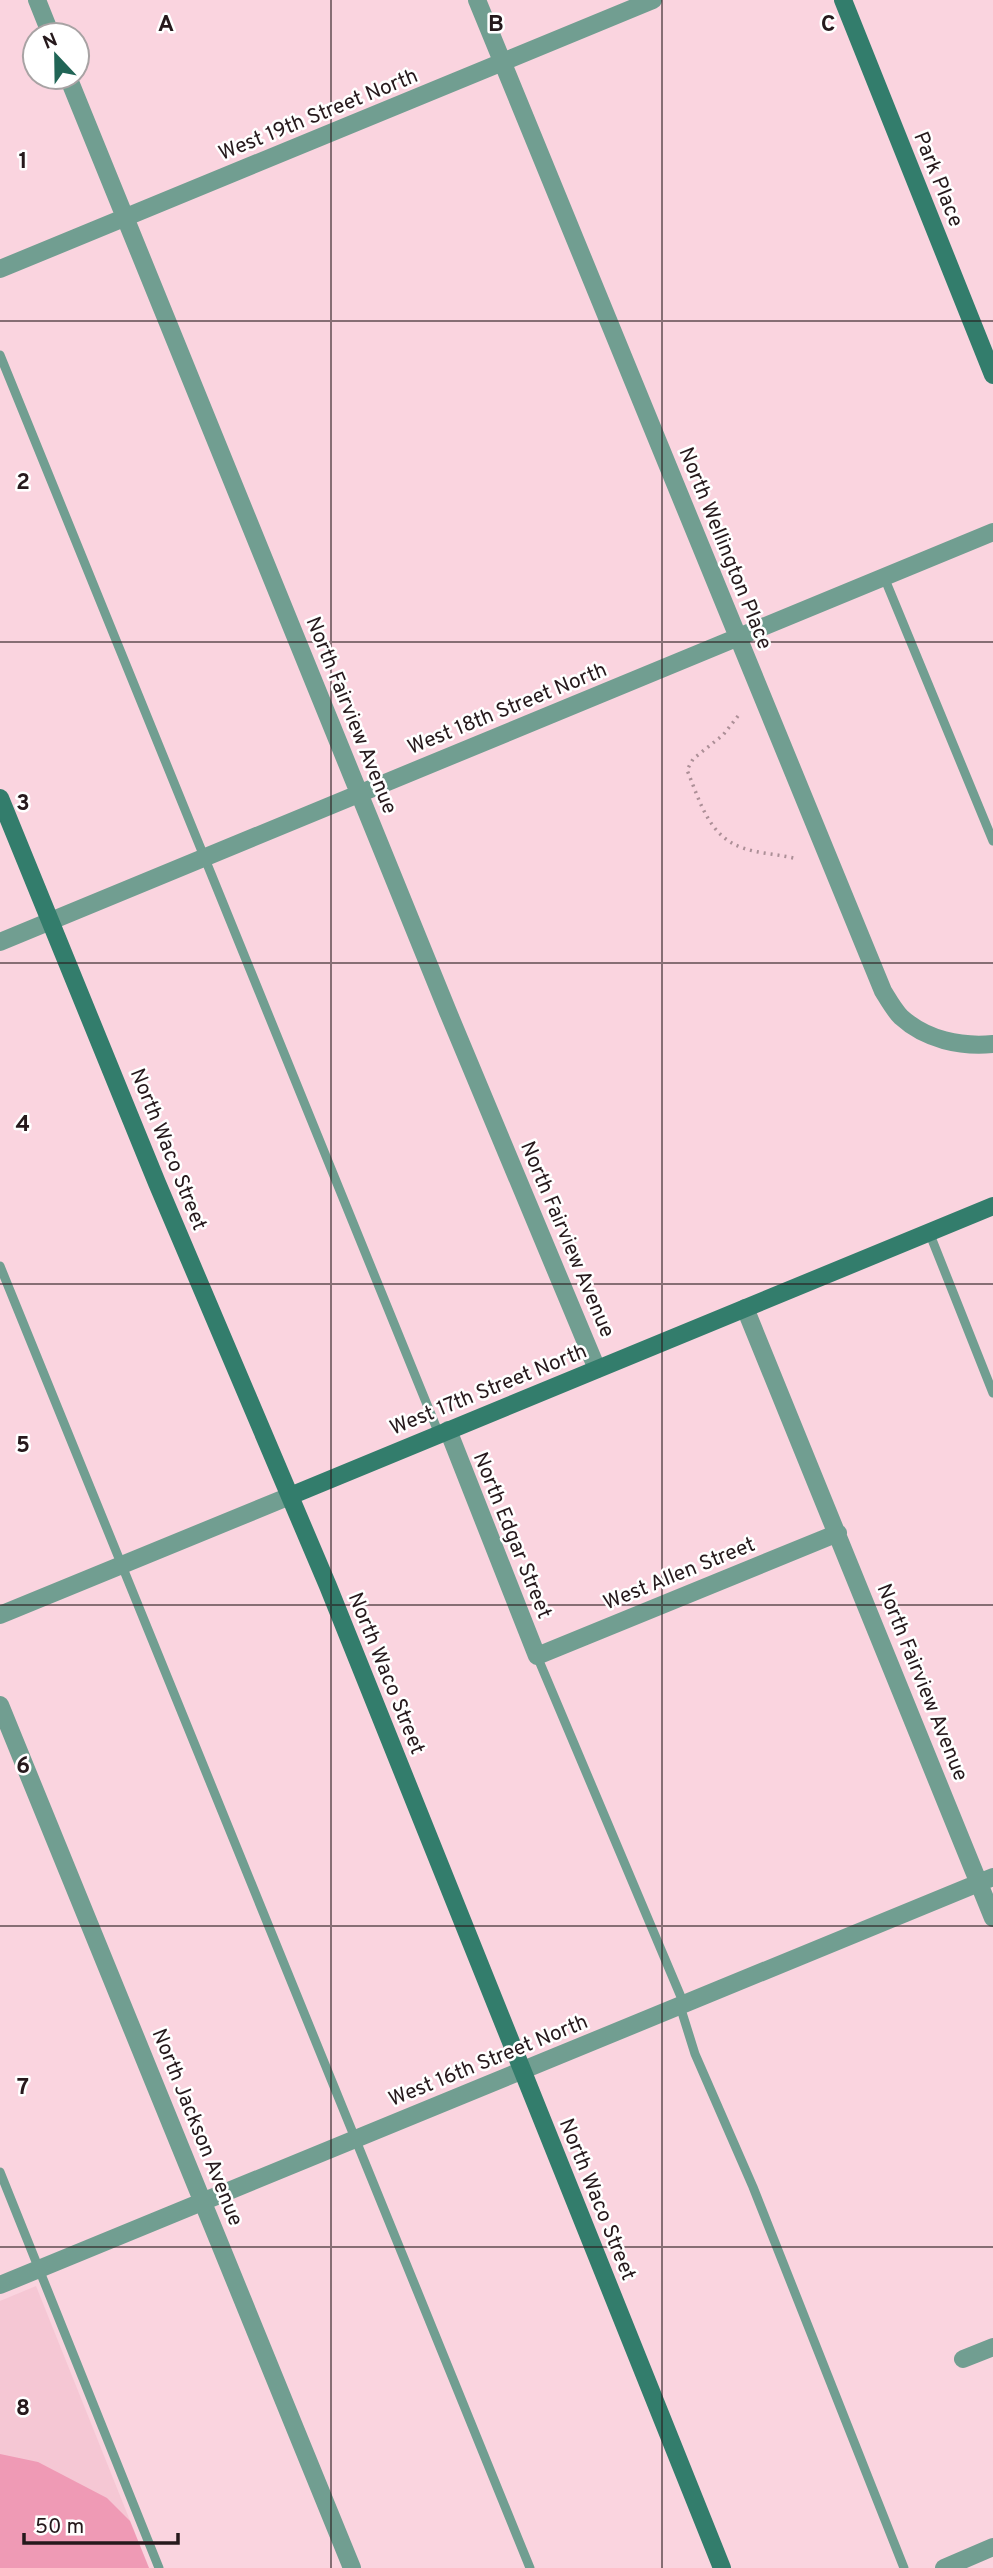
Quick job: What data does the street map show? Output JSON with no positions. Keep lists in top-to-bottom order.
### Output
{
  "streets": {
    "street": [
      "West 19th Street North",
      "Park Place",
      "North Wellington Place",
      "West 18th Street North",
      "North Fairview Avenue",
      "North Waco Street",
      "West 17th Street North",
      "North Edgar Street",
      "West Allen Street",
      "West 16th Street North",
      "North Jackson Avenue"
    ]
  },
  "crossings": [
    ["West 19th Street North", "North Wellington Place"],
    ["West 19th Street North", "North Fairview Avenue"],
    ["North Wellington Place", "West 18th Street North"],
    ["West 18th Street North", "North Fairview Avenue"],
    ["West 18th Street North", "North Waco Street"],
    ["North Fairview Avenue", "West 17th Street North"],
    ["North Fairview Avenue", "West Allen Street"],
    ["North Fairview Avenue", "West 16th Street North"],
    ["North Waco Street", "West 17th Street North"],
    ["North Waco Street", "West 16th Street North"],
    ["West 17th Street North", "North Edgar Street"],
    ["North Edgar Street", "West Allen Street"],
    ["West 16th Street North", "North Jackson Avenue"]
  ],
  "scale_bar": "50 m",
  "north": "top",
  "grid": {
    "columns": ["A", "B", "C"],
    "rows": [
      "1",
      "2",
      "3",
      "4",
      "5",
      "6",
      "7",
      "8"
    ]
  }
}
